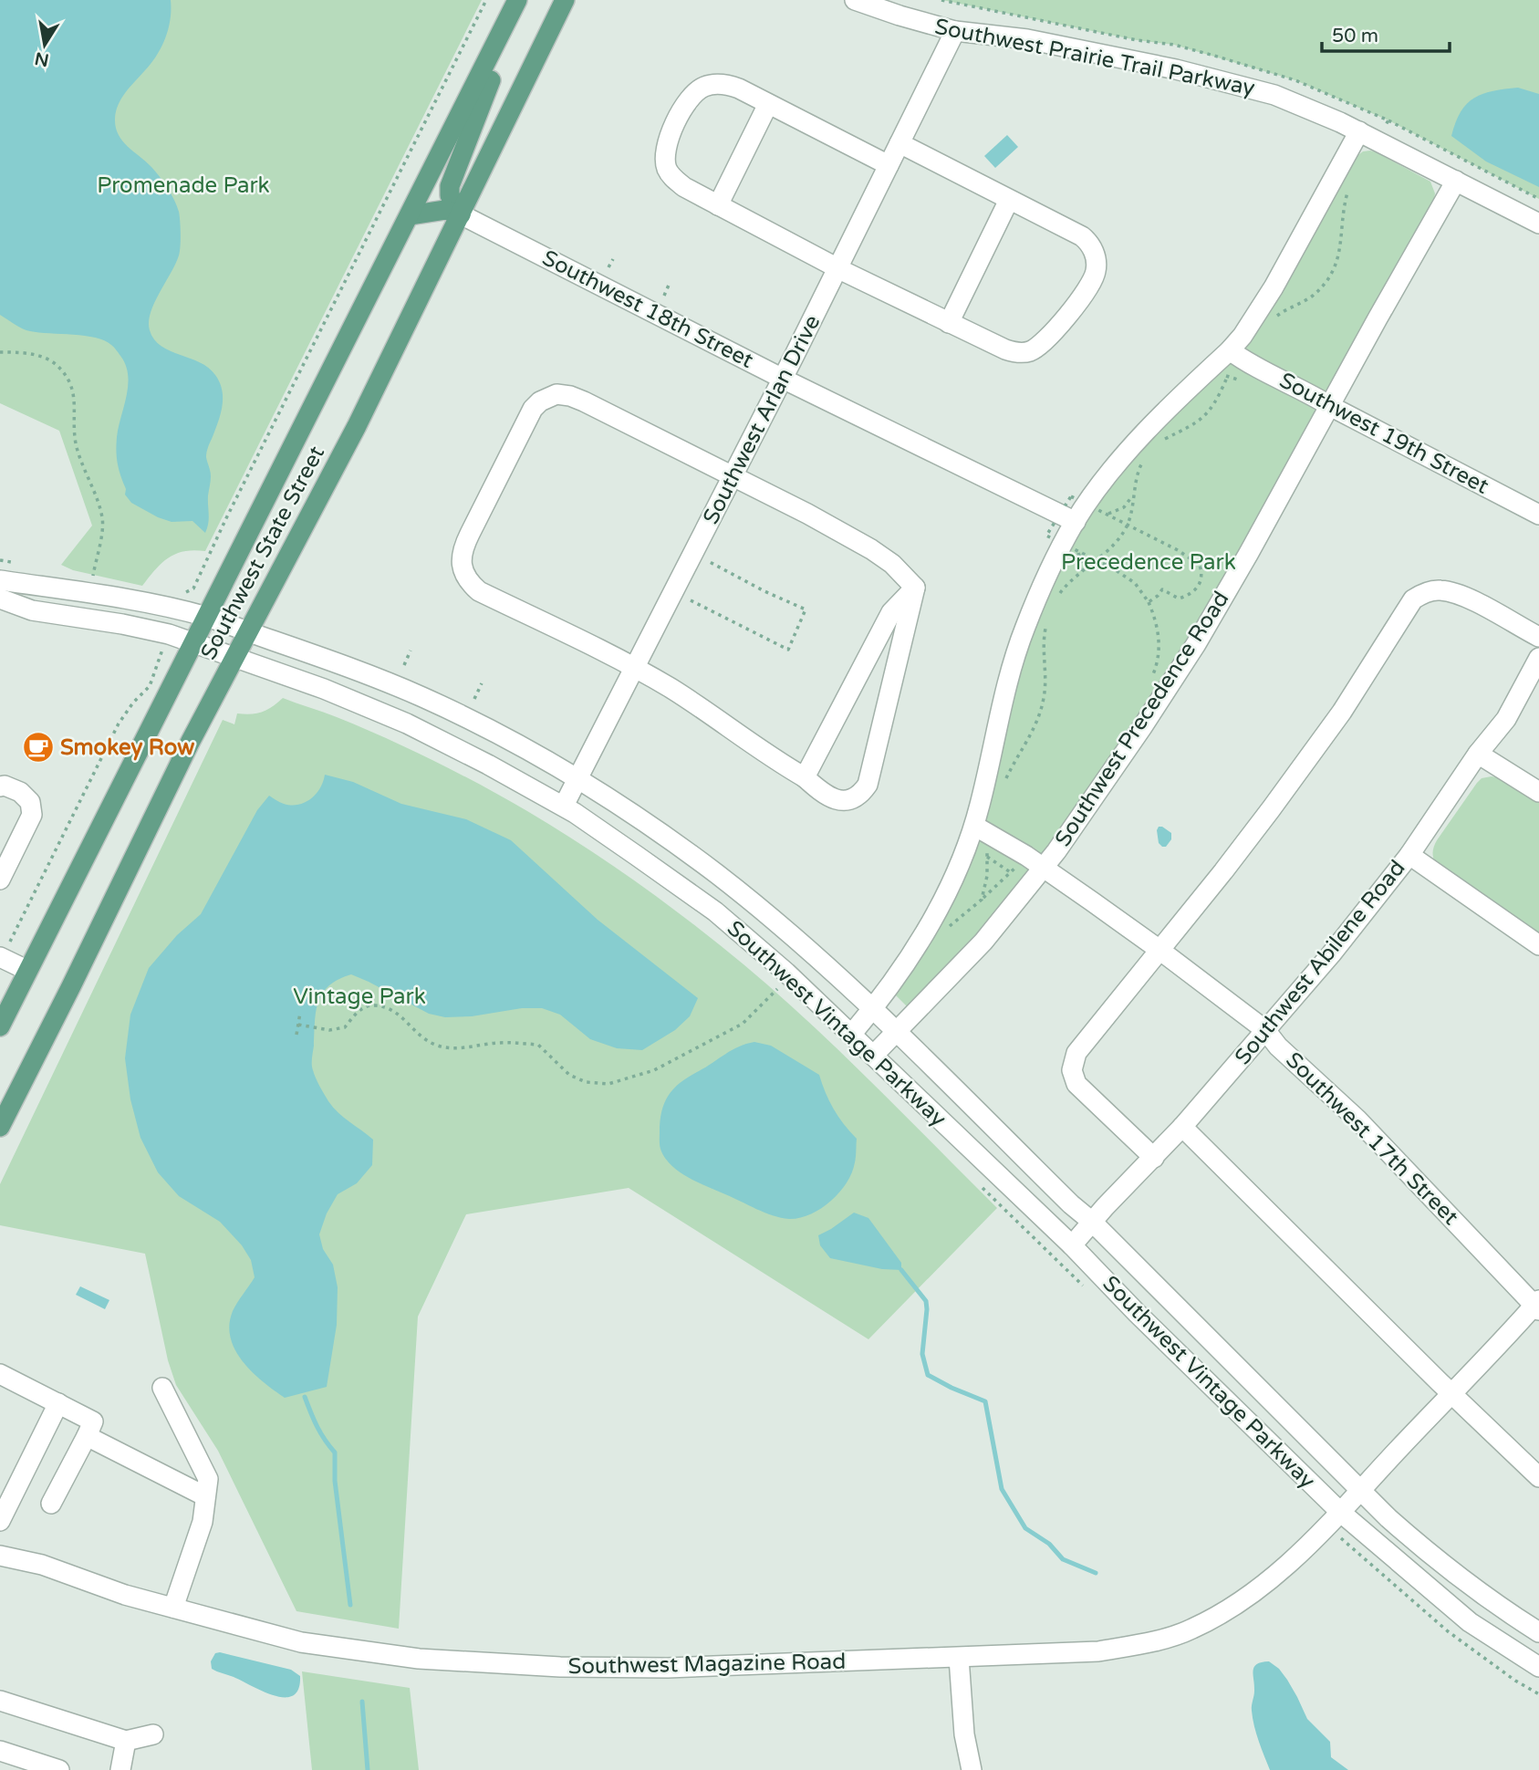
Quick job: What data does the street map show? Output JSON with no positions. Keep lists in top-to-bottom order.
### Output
{
  "streets": {
    "main road": ["Southwest State Street"],
    "street": [
      "Southwest Prairie Trail Parkway",
      "Southwest 18th Street",
      "Southwest Arlan Drive",
      "Southwest 19th Street",
      "Southwest Precedence Road",
      "Southwest Abilene Road",
      "Southwest Vintage Parkway",
      "Southwest 17th Street",
      "Southwest Magazine Road"
    ]
  },
  "crossings": [
    ["Southwest Prairie Trail Parkway", "Southwest Arlan Drive"],
    ["Southwest Prairie Trail Parkway", "Southwest Precedence Road"],
    ["Southwest 18th Street", "Southwest Arlan Drive"],
    ["Southwest 18th Street", "Southwest State Street"],
    ["Southwest Arlan Drive", "Southwest Vintage Parkway"],
    ["Southwest 19th Street", "Southwest Precedence Road"],
    ["Southwest State Street", "Southwest Vintage Parkway"],
    ["Southwest Precedence Road", "Southwest Vintage Parkway"],
    ["Southwest Precedence Road", "Southwest 17th Street"],
    ["Southwest Abilene Road", "Southwest Vintage Parkway"],
    ["Southwest Abilene Road", "Southwest 17th Street"],
    ["Southwest Vintage Parkway", "Southwest Magazine Road"],
    ["Southwest 17th Street", "Southwest Magazine Road"]
  ],
  "parks": ["Promenade Park", "Precedence Park", "Vintage Park"],
  "places": {
    "cafe": ["Smokey Row"]
  },
  "scale_bar": "50 m",
  "north": "bottom"
}
